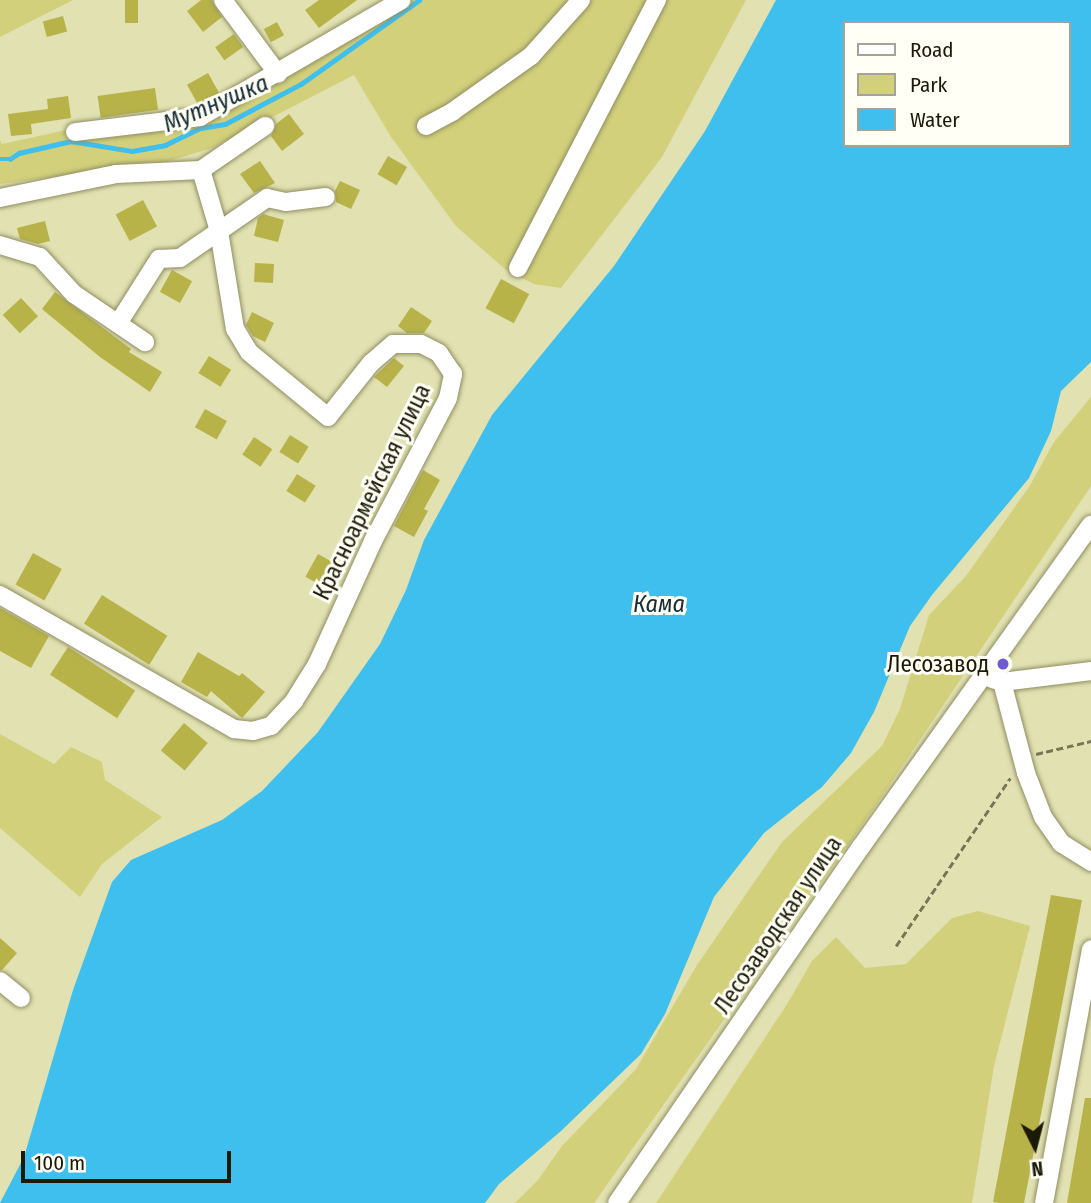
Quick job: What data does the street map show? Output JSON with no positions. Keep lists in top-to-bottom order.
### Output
{
  "streets": {
    "street": ["Красноармейская улица", "Лесозаводская улица"]
  },
  "water": ["Мутнушка", "Кама"],
  "places": ["Лесозавод"],
  "legend": ["Road", "Park", "Water"],
  "scale_bar": "100 m",
  "north": "bottom"
}
